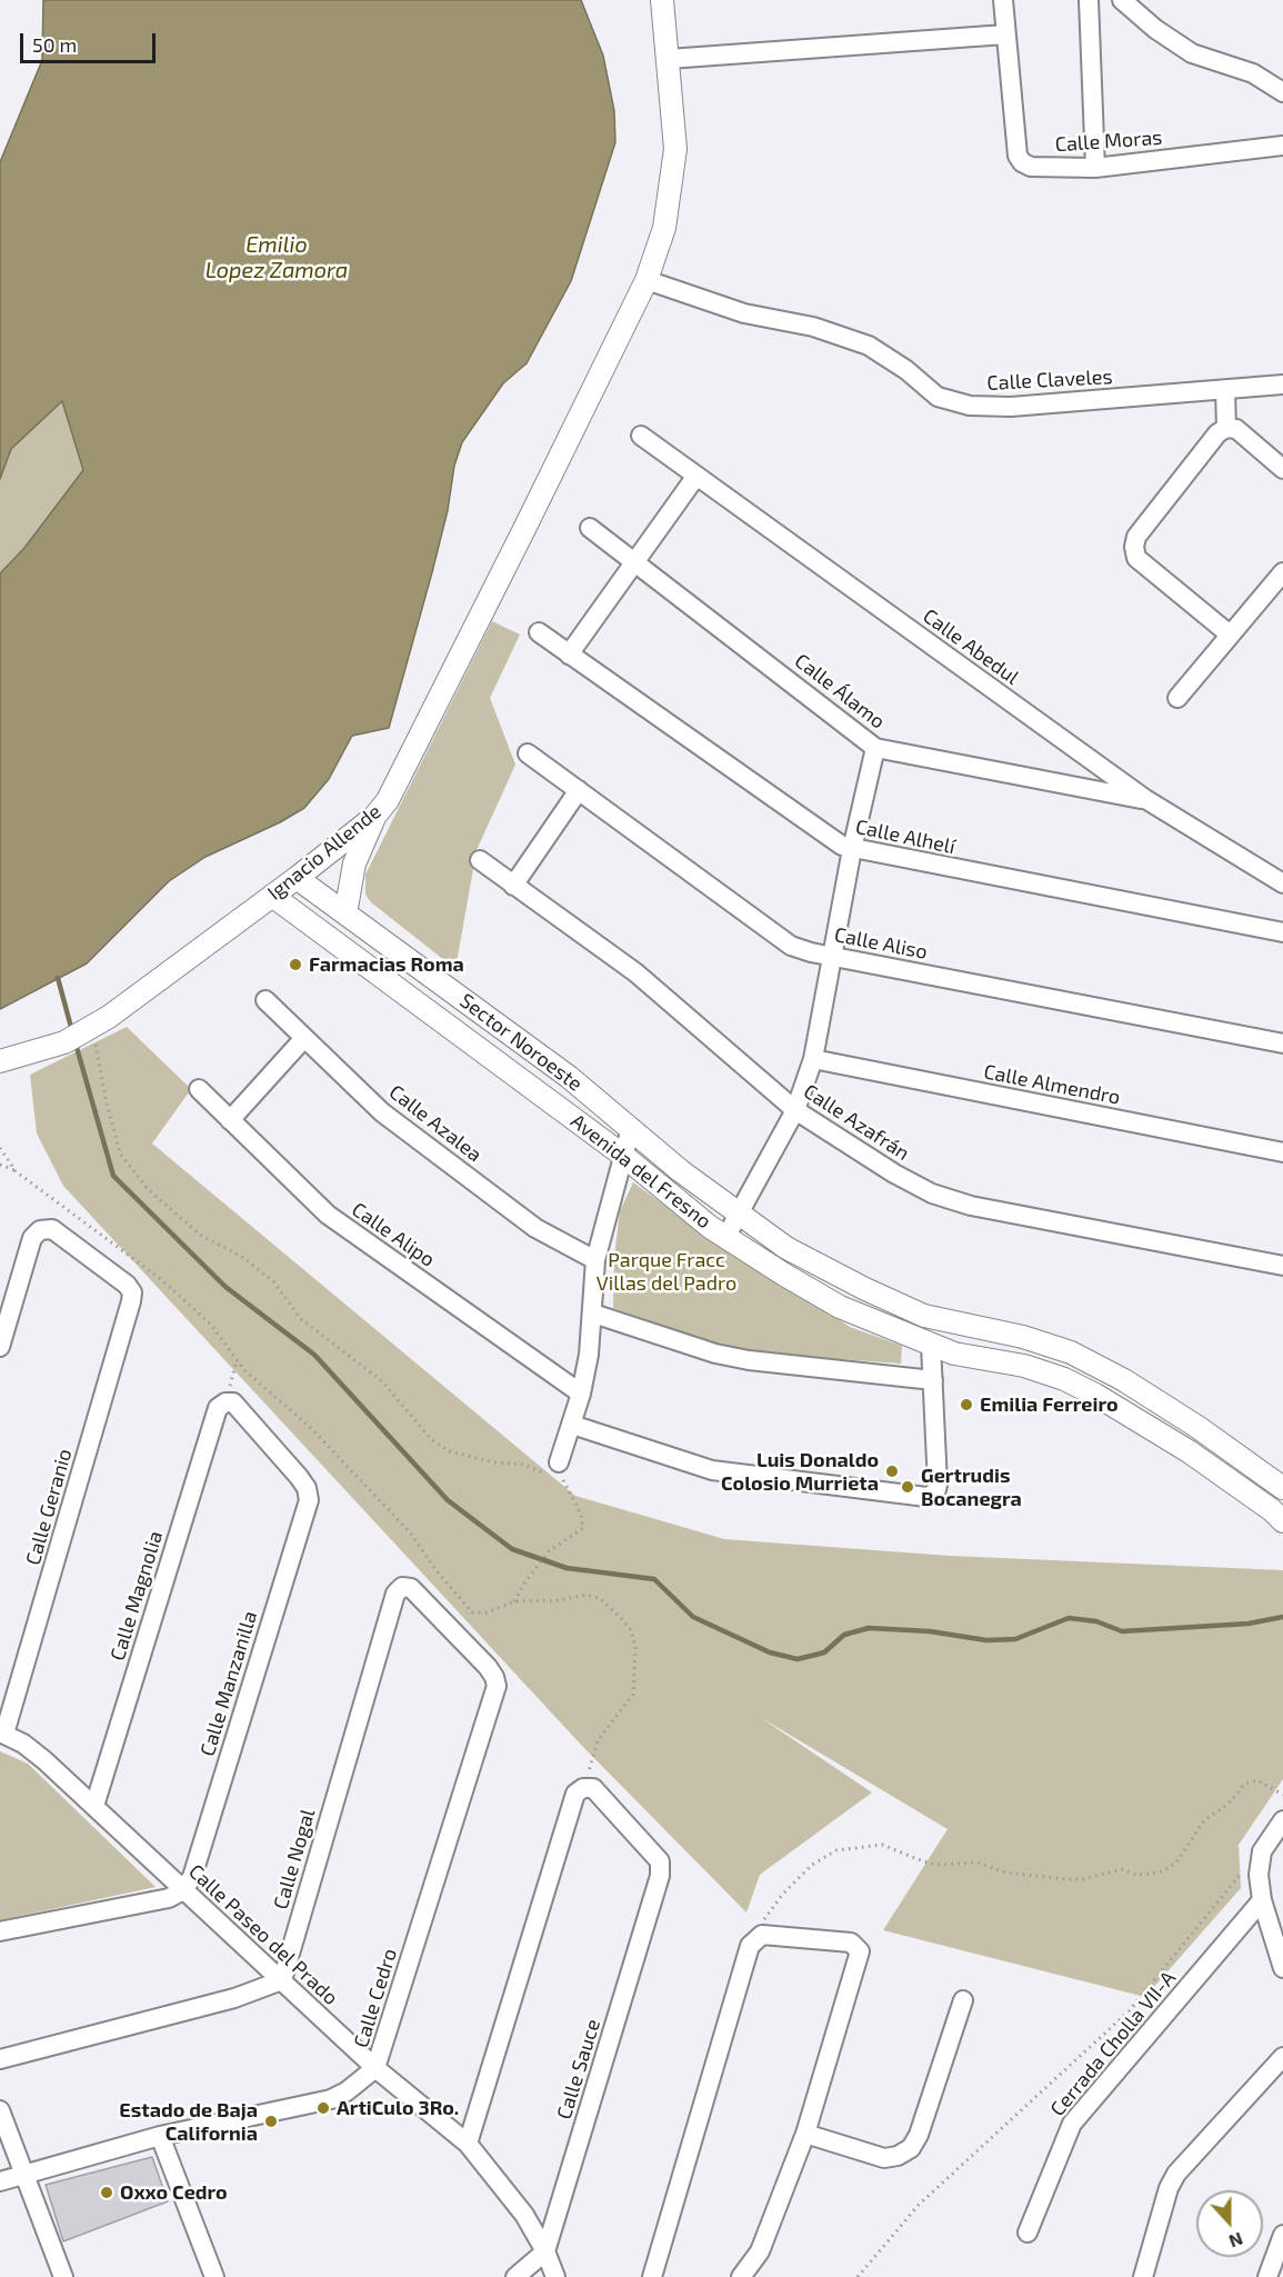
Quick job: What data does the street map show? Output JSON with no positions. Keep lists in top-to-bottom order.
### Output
{
  "streets": {
    "street": [
      "Calle Moras",
      "Calle Claveles",
      "Calle Abedul",
      "Calle Álamo",
      "Calle Alhelí",
      "Ignacio Allende",
      "Calle Aliso",
      "Sector Noroeste",
      "Calle Almendro",
      "Calle Azafrán",
      "Calle Azalea",
      "Avenida del Fresno",
      "Calle Alipo",
      "Calle Geranio",
      "Calle Magnolia",
      "Calle Manzanilla",
      "Calle Nogal",
      "Calle Paseo del Prado",
      "Calle Cedro",
      "Cerrada Cholla VII-A",
      "Calle Sauce"
    ]
  },
  "crossings": [
    ["Calle Claveles", "Ignacio Allende"],
    ["Calle Abedul", "Calle Álamo"],
    ["Ignacio Allende", "Sector Noroeste"],
    ["Ignacio Allende", "Avenida del Fresno"],
    ["Sector Noroeste", "Avenida del Fresno"],
    ["Calle Geranio", "Calle Paseo del Prado"],
    ["Calle Magnolia", "Calle Manzanilla"],
    ["Calle Magnolia", "Calle Paseo del Prado"],
    ["Calle Manzanilla", "Calle Paseo del Prado"],
    ["Calle Nogal", "Calle Paseo del Prado"],
    ["Calle Nogal", "Calle Cedro"],
    ["Calle Paseo del Prado", "Calle Cedro"],
    ["Calle Paseo del Prado", "Calle Sauce"]
  ],
  "water": ["Emilio Lopez Zamora"],
  "parks": ["Parque Fracc Villas del Padro"],
  "places": [
    "Farmacias Roma",
    "Emilia Ferreiro",
    "Luis Donaldo Colosio Murrieta",
    "Gertrudis Bocanegra",
    "ArtiCulo 3Ro.",
    "Estado de Baja California",
    "Oxxo Cedro"
  ],
  "scale_bar": "50 m",
  "north": "bottom"
}
